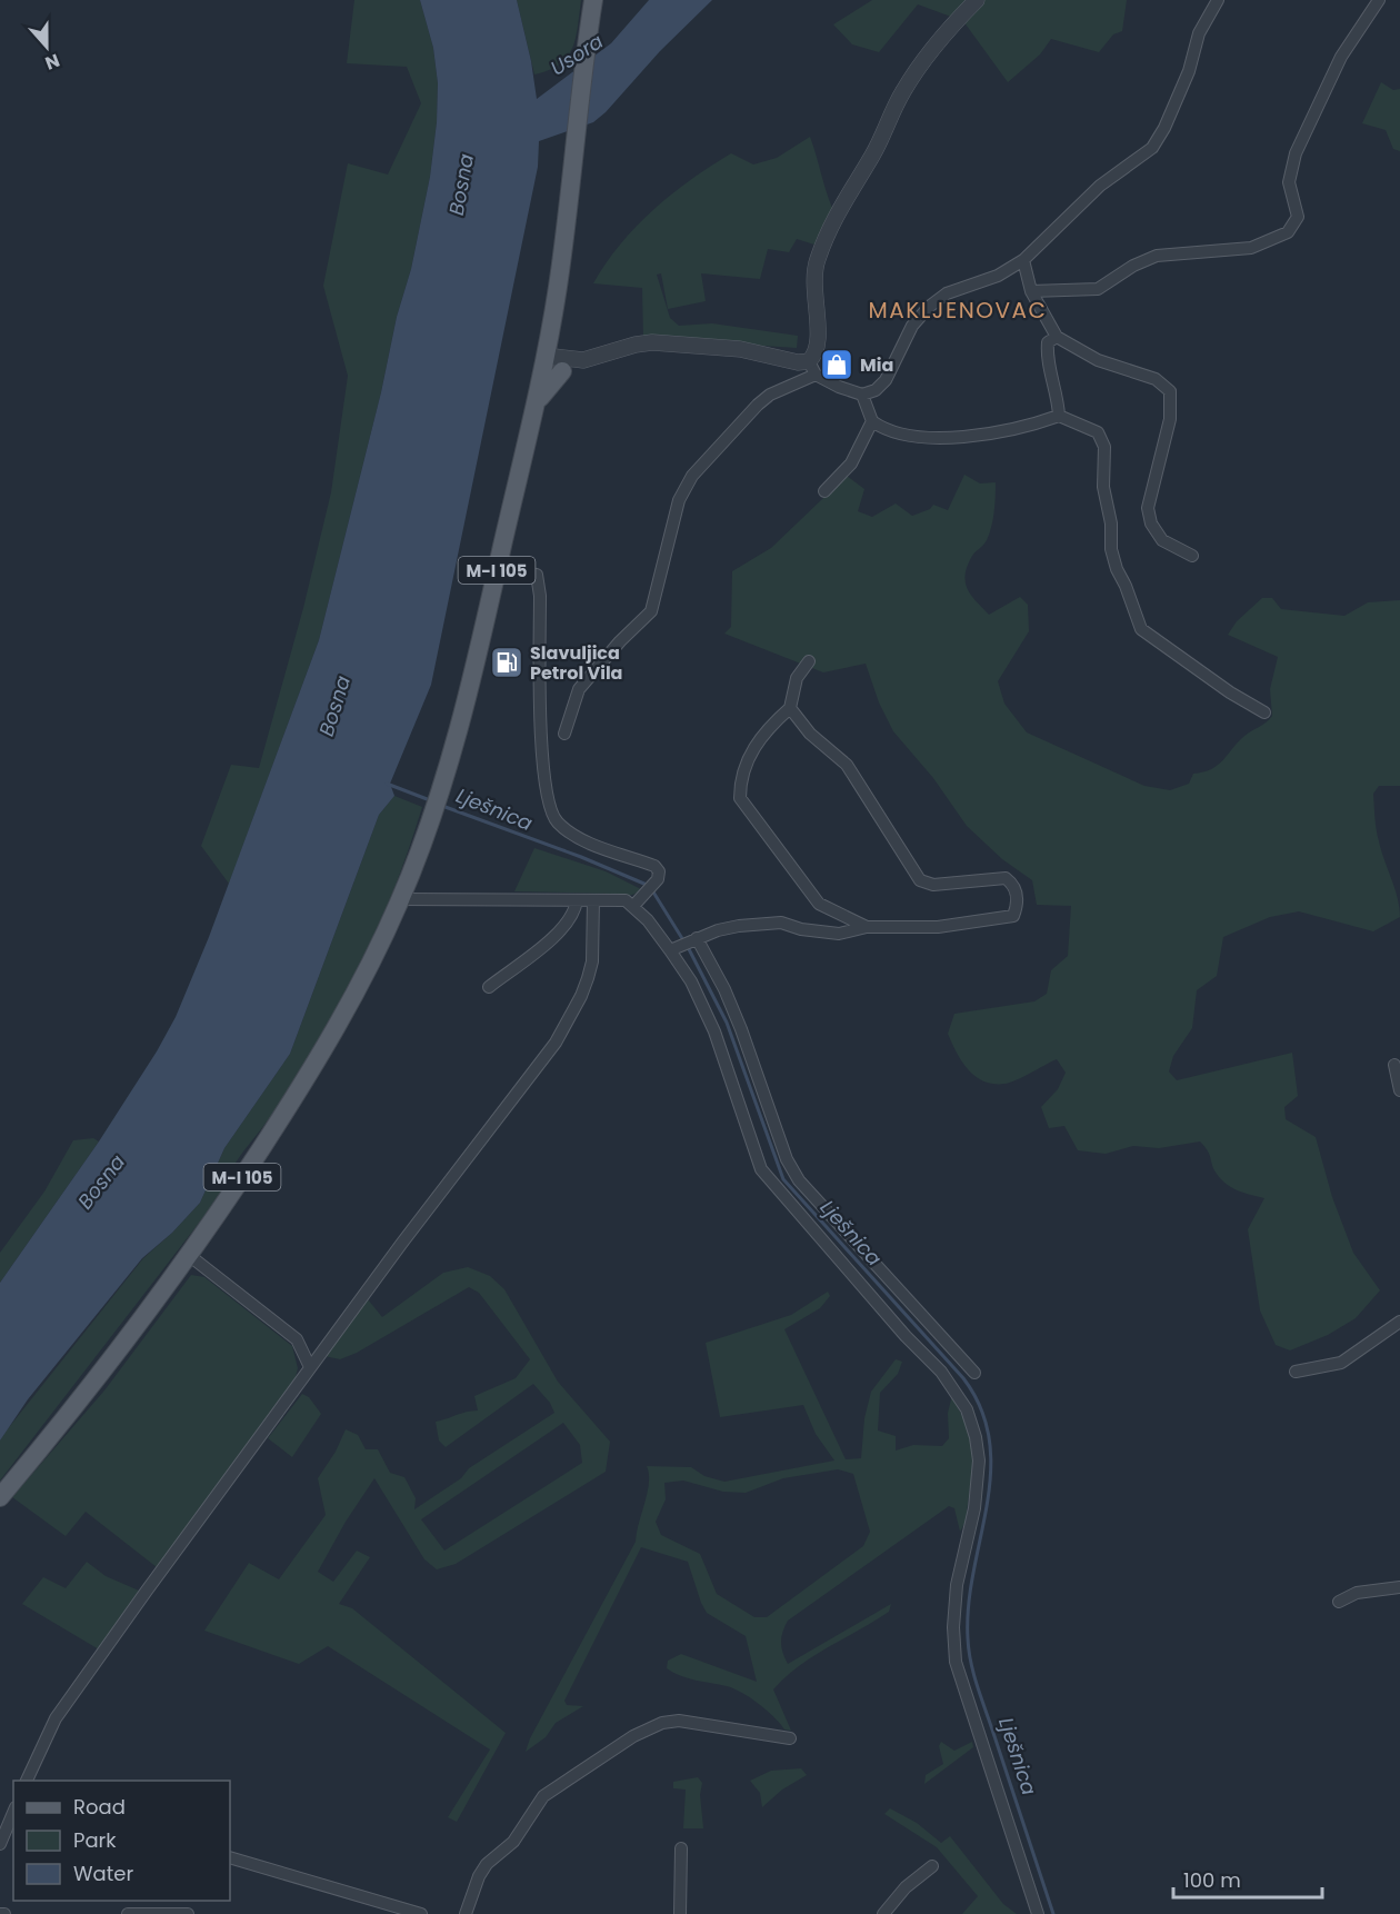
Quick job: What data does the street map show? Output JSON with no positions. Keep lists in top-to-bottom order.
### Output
{
  "streets": {
    "main road": ["M-I 105"]
  },
  "districts": ["MAKLJENOVAC"],
  "water": ["Usora", "Bosna", "Lješnica"],
  "places": {
    "shop": ["Mia"],
    "fuel station": ["Slavuljica Petrol Vila"]
  },
  "legend": ["Road", "Park", "Water"],
  "scale_bar": "100 m",
  "north": "bottom"
}
